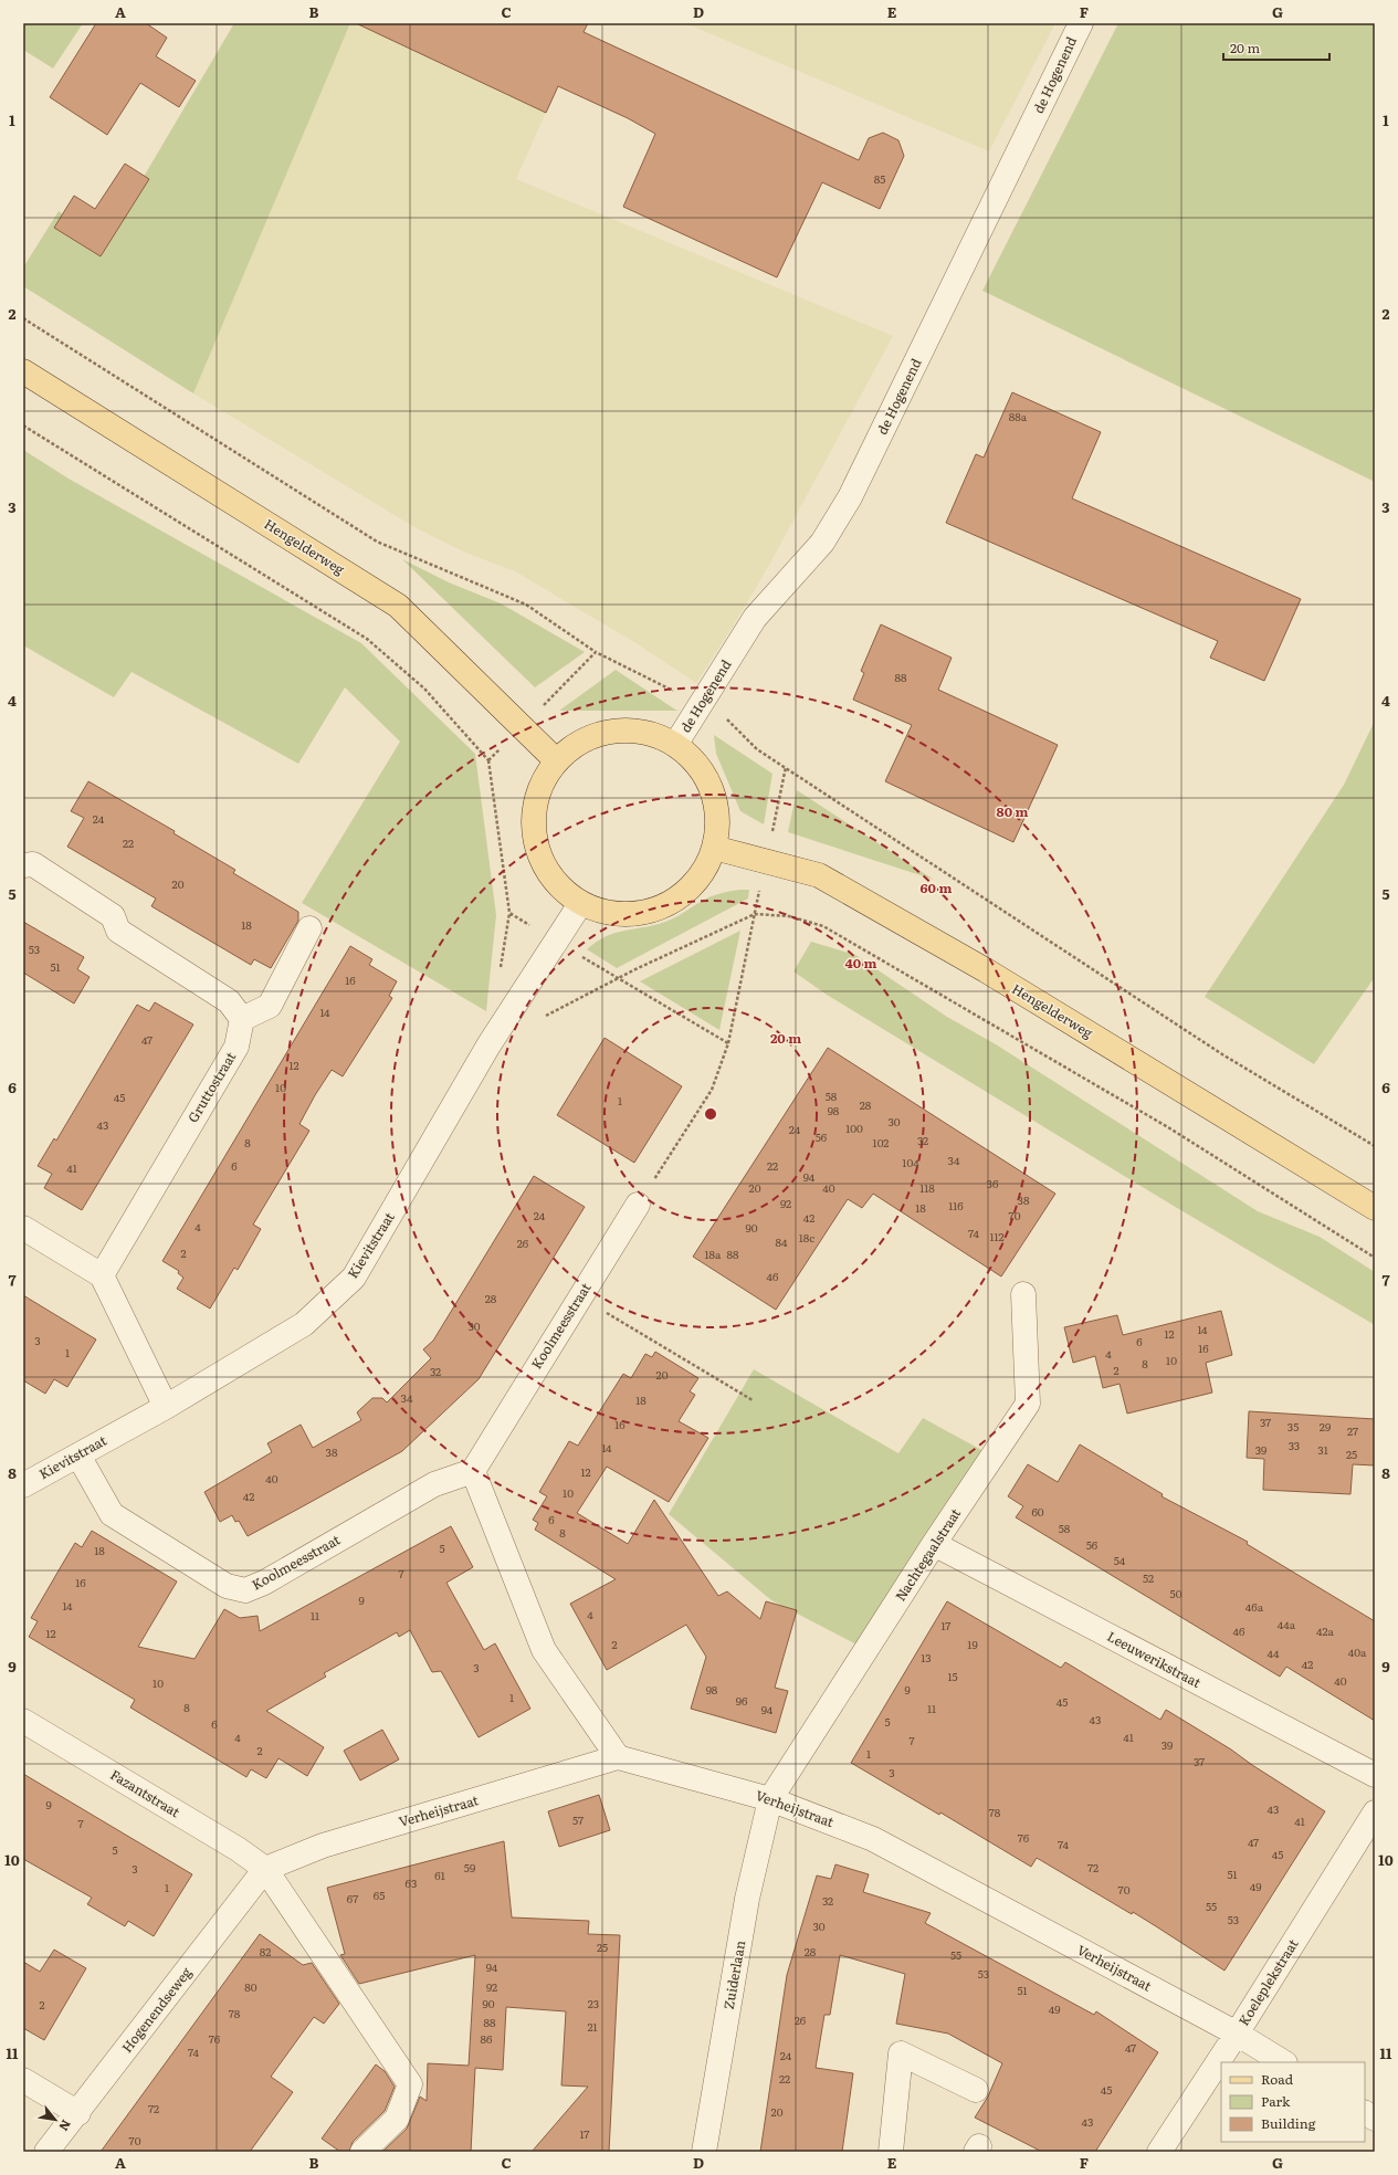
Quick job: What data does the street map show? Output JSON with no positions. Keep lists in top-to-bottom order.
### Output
{
  "streets": {
    "main road": ["Hengelderweg"],
    "street": [
      "de Hogenend",
      "Gruttostraat",
      "Kievitstraat",
      "Koolmeesstraat",
      "Nachtegaalstraat",
      "Leeuwerikstraat",
      "Fazantstraat",
      "Verheijstraat",
      "Zuiderlaan",
      "Koeleplekstraat",
      "Hogenendseweg"
    ]
  },
  "crossings": [
    ["Kievitstraat", "Koolmeesstraat"],
    ["Nachtegaalstraat", "Leeuwerikstraat"],
    ["Nachtegaalstraat", "Verheijstraat"],
    ["Nachtegaalstraat", "Zuiderlaan"],
    ["Fazantstraat", "Verheijstraat"],
    ["Fazantstraat", "Hogenendseweg"],
    ["Verheijstraat", "Zuiderlaan"],
    ["Verheijstraat", "Koeleplekstraat"],
    ["Verheijstraat", "Hogenendseweg"]
  ],
  "house_numbers": [
    "85",
    "88a",
    "88",
    "24",
    "22",
    "20",
    "18",
    "53",
    "51",
    "16",
    "14",
    "47",
    "12",
    "10",
    "58",
    "45",
    "1",
    "28",
    "98",
    "30",
    "43",
    "100",
    "24",
    "56",
    "32",
    "8",
    "102",
    "34",
    "104",
    "6",
    "22",
    "41",
    "94",
    "36",
    "20",
    "40",
    "118",
    "38",
    "92",
    "116",
    "18",
    "24",
    "70",
    "42",
    "4",
    "90",
    "74",
    "112",
    "18c",
    "84",
    "26",
    "2",
    "18a",
    "88",
    "46",
    "28",
    "30",
    "14",
    "12",
    "3",
    "6",
    "16",
    "1",
    "4",
    "10",
    "8",
    "2",
    "32",
    "20",
    "34",
    "18",
    "37",
    "16",
    "35",
    "29",
    "27",
    "33",
    "14",
    "39",
    "31",
    "38",
    "25",
    "12",
    "40",
    "10",
    "42",
    "60",
    "6",
    "58",
    "8",
    "56",
    "5",
    "18",
    "54",
    "7",
    "52",
    "16",
    "50",
    "9",
    "14",
    "46a",
    "4",
    "11",
    "44a",
    "17",
    "46",
    "42a",
    "12",
    "2",
    "19",
    "40a",
    "44",
    "13",
    "42",
    "3",
    "15",
    "40",
    "10",
    "98",
    "9",
    "1",
    "96",
    "45",
    "8",
    "11",
    "94",
    "43",
    "5",
    "6",
    "4",
    "41",
    "7",
    "39",
    "2",
    "1",
    "37",
    "3",
    "9",
    "43",
    "78",
    "57",
    "41",
    "7",
    "76",
    "47",
    "74",
    "5",
    "45",
    "59",
    "72",
    "3",
    "51",
    "61",
    "63",
    "49",
    "1",
    "70",
    "65",
    "67",
    "32",
    "55",
    "53",
    "30",
    "25",
    "82",
    "28",
    "55",
    "94",
    "53",
    "80",
    "92",
    "51",
    "90",
    "23",
    "2",
    "49",
    "78",
    "26",
    "88",
    "21",
    "76",
    "86",
    "47",
    "74",
    "24",
    "22",
    "45",
    "72",
    "20",
    "43",
    "17",
    "70"
  ],
  "legend": ["Road", "Park", "Building"],
  "scale_bar": "20 m",
  "north": "bottom right",
  "grid": {
    "columns": [
      "A",
      "B",
      "C",
      "D",
      "E",
      "F",
      "G"
    ],
    "rows": [
      "1",
      "2",
      "3",
      "4",
      "5",
      "6",
      "7",
      "8",
      "9",
      "10",
      "11"
    ]
  },
  "rings": [
    "80 m",
    "60 m",
    "40 m",
    "20 m"
  ]
}
